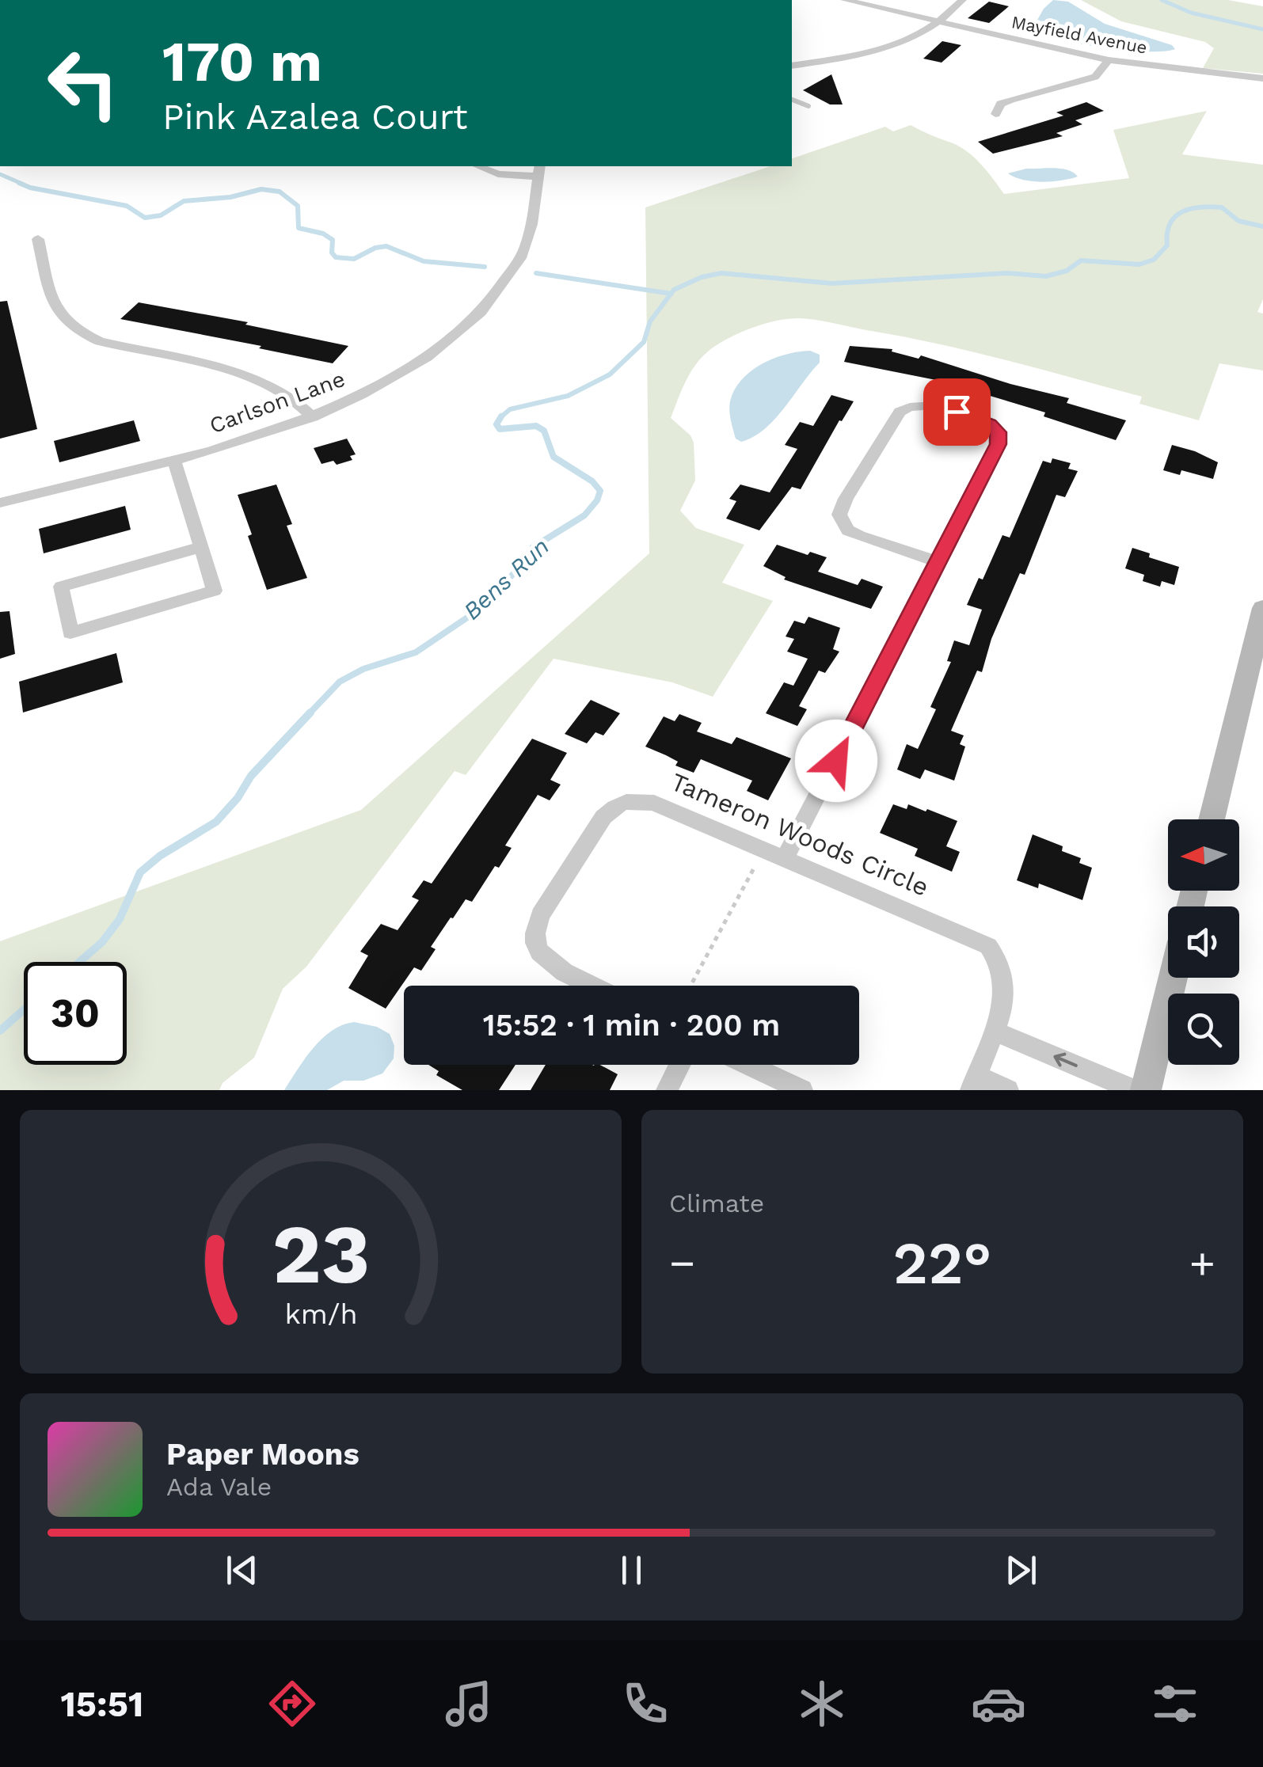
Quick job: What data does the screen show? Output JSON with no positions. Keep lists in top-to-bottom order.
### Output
{
  "streets": {
    "street": ["Mayfield Avenue", "Carlson Lane", "Tameron Woods Circle"]
  },
  "water": ["Bens Run"],
  "north": "left",
  "page": {
    "turn": ["170 m", "Pink Azalea Court"],
    "limit": "30",
    "trip": "15:52 · 1 min · 200 m",
    "tile": "Climate",
    "heat": ["−", "22°", "+"],
    "song": ["Paper Moons", "Ada Vale"],
    "tabs": "15:51",
    "gauge": ["23", "km/h"]
  }
}
